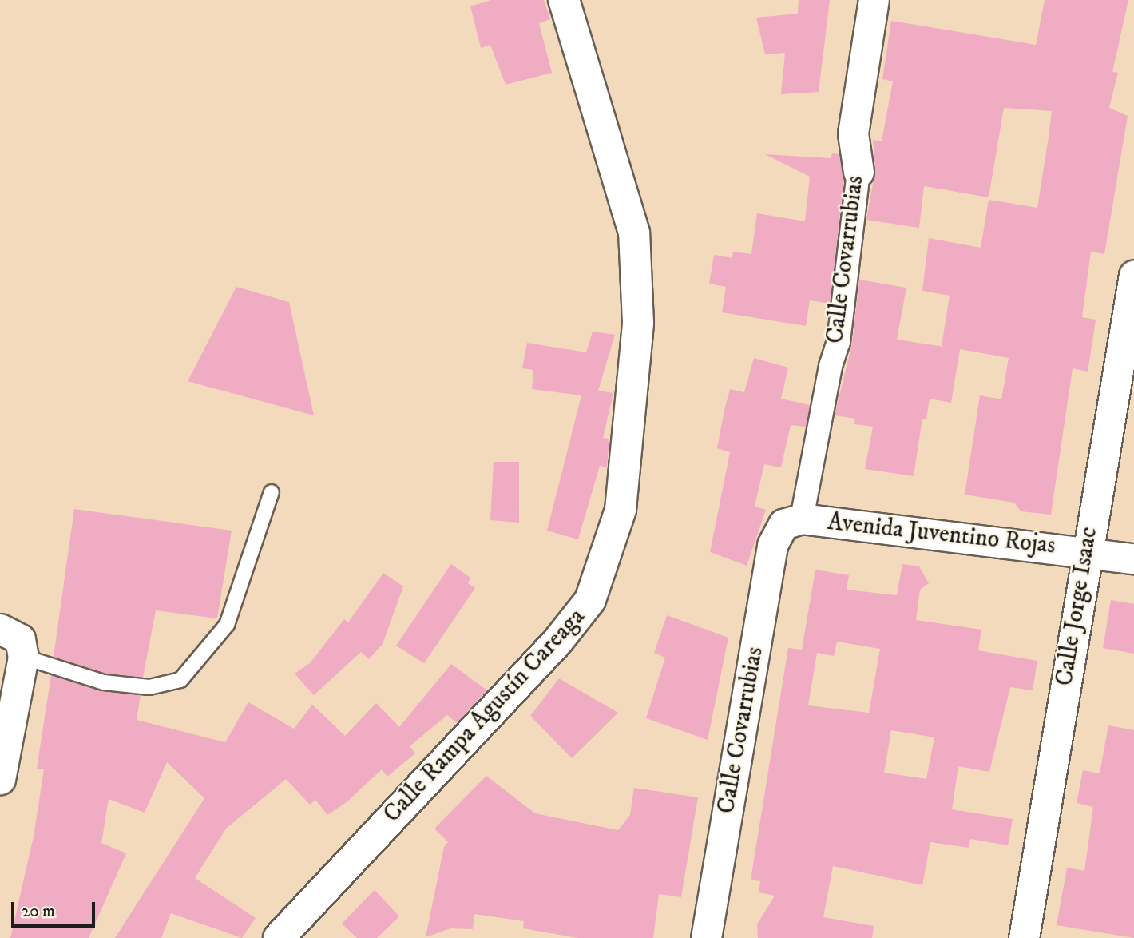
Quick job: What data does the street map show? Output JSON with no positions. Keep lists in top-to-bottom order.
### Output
{
  "streets": {
    "street": [
      "Calle Covarrubias",
      "Avenida Juventino Rojas",
      "Calle Jorge Isaac",
      "Calle Rampa Agustín Careaga"
    ]
  },
  "crossings": [
    ["Calle Covarrubias", "Avenida Juventino Rojas"],
    ["Avenida Juventino Rojas", "Calle Jorge Isaac"]
  ],
  "scale_bar": "20 m"
}
